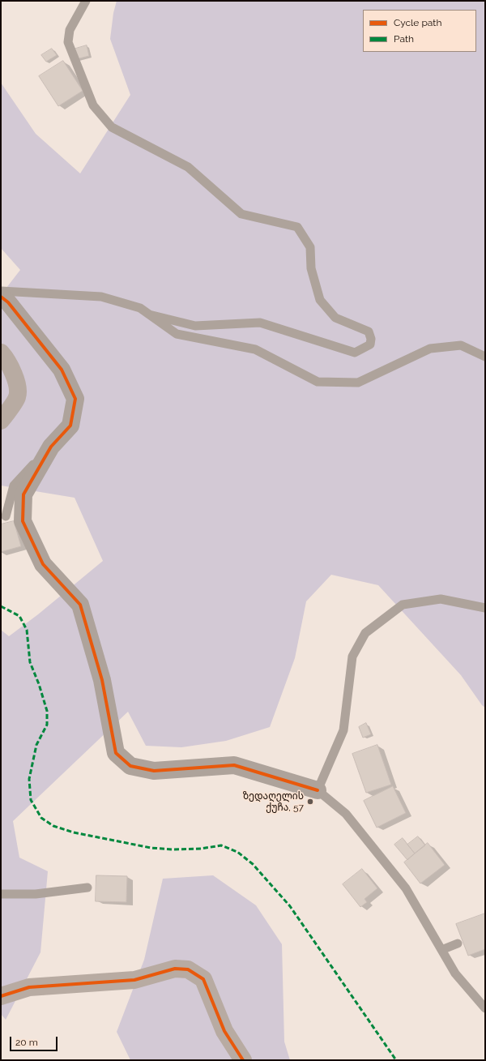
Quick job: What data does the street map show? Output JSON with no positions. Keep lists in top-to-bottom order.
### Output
{
  "places": ["ზედაღელის ქუჩა, 57"],
  "legend": ["Cycle path", "Path"],
  "scale_bar": "20 m"
}
